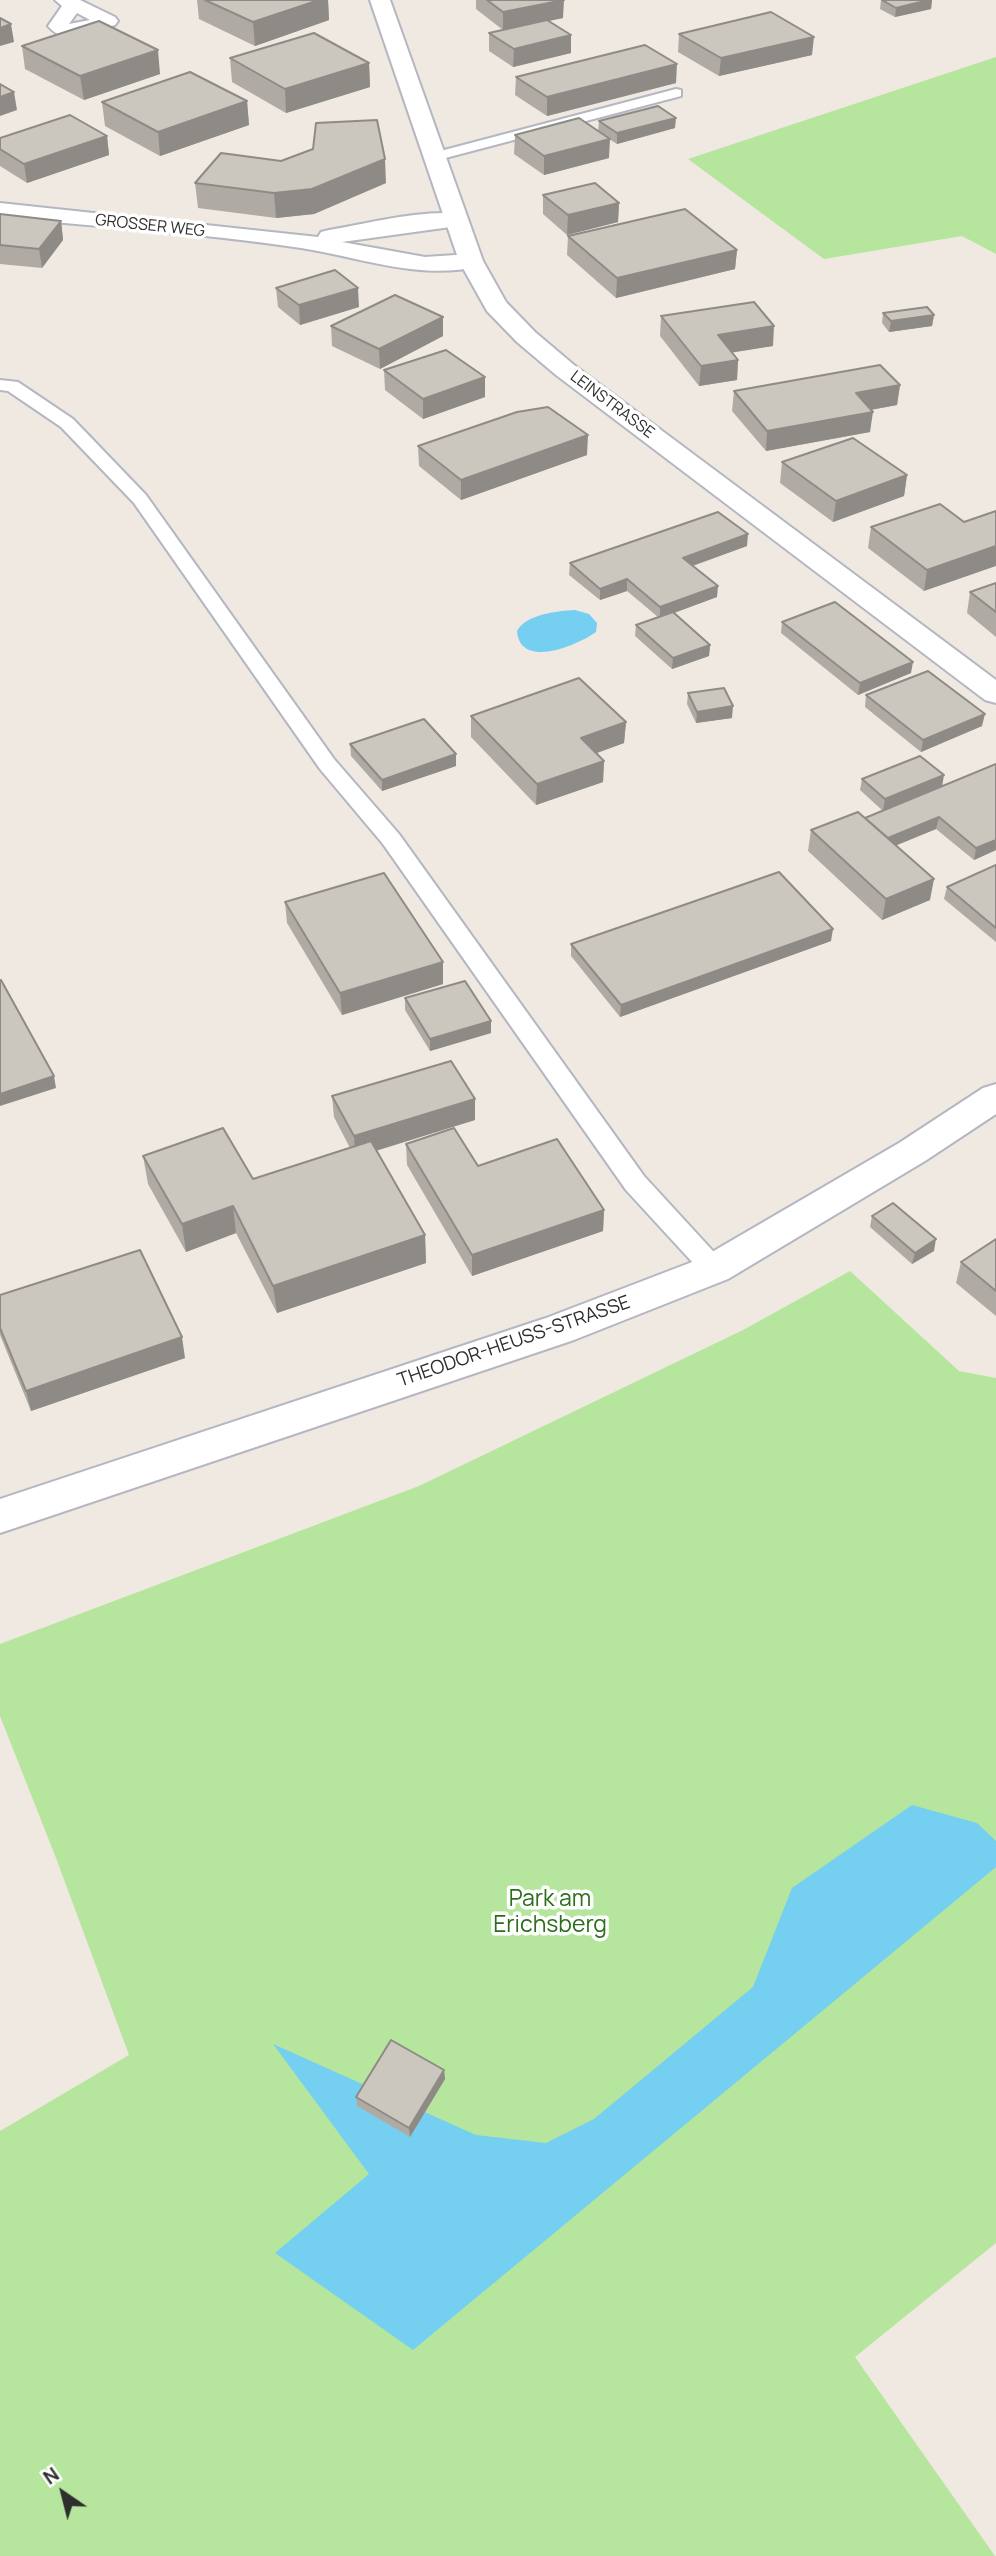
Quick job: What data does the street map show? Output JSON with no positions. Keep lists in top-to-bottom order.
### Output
{
  "streets": {
    "street": ["GROSSER WEG", "LEINSTRASSE", "THEODOR-HEUSS-STRASSE"]
  },
  "crossings": [
    ["GROSSER WEG", "LEINSTRASSE"]
  ],
  "parks": ["Park am Erichsberg"],
  "north": "top left"
}
